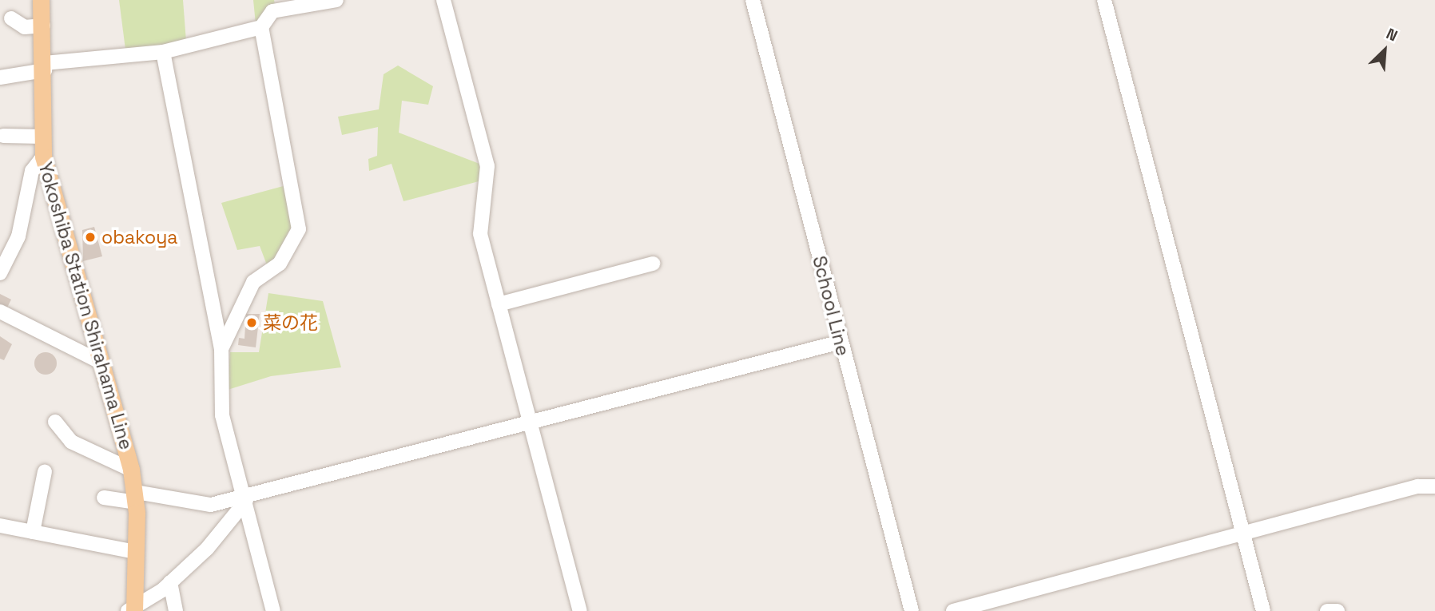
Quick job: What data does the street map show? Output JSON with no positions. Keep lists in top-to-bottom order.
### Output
{
  "streets": {
    "main road": ["Yokoshiba Station Shirahama Line"],
    "street": ["School Line"]
  },
  "places": ["obakoya", "菜の花"],
  "north": "top right"
}
